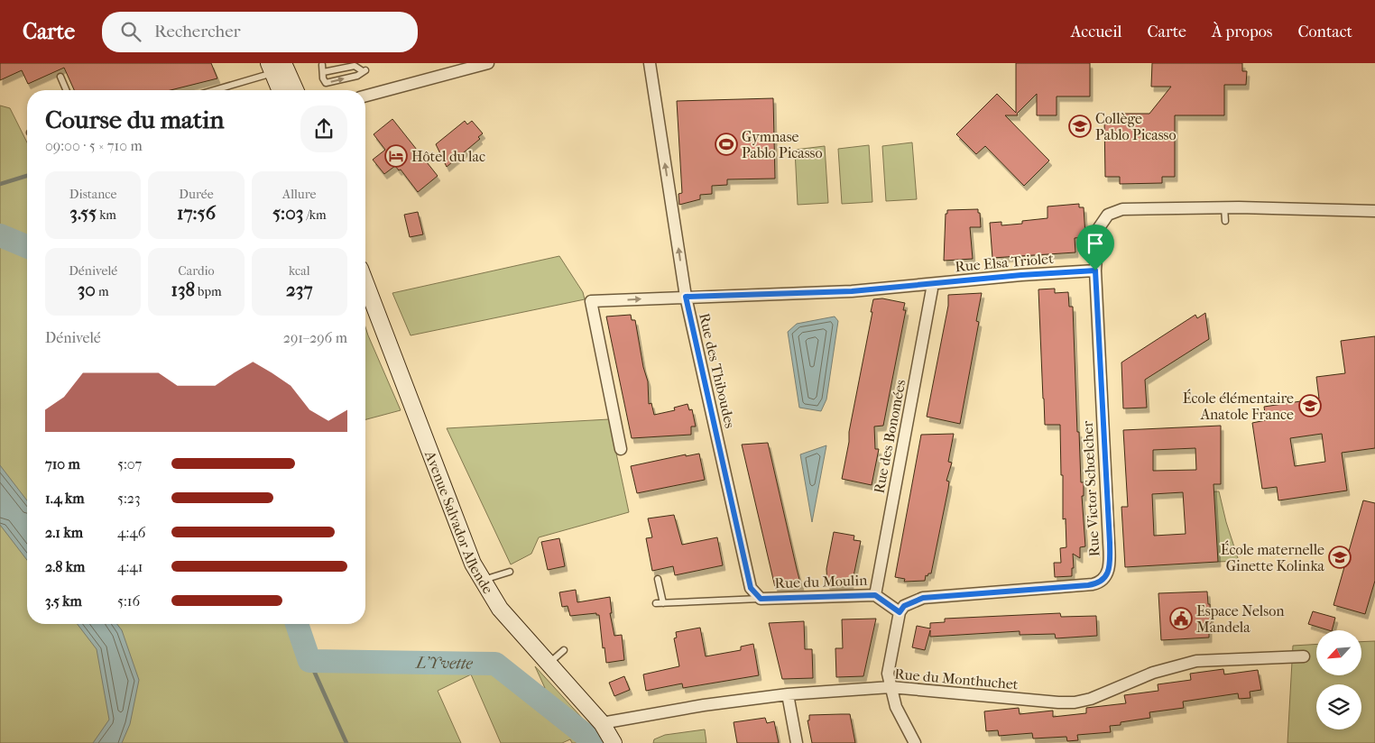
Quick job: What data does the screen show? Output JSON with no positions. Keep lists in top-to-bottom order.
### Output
{
  "streets": {
    "main road": ["Avenue Salvador Allende"],
    "street": [
      "Rue Elsa Triolet",
      "Rue des Thiboudes",
      "Rue des Bonomées",
      "Rue Victor Schœlcher",
      "Rue du Moulin",
      "Rue du Monthuchet"
    ]
  },
  "crossings": [
    ["Rue Elsa Triolet", "Rue des Thiboudes"],
    ["Rue Elsa Triolet", "Rue des Bonomées"],
    ["Rue Elsa Triolet", "Rue Victor Schœlcher"],
    ["Rue des Thiboudes", "Rue du Moulin"],
    ["Rue des Bonomées", "Rue du Moulin"],
    ["Rue Victor Schœlcher", "Rue du Moulin"],
    ["Avenue Salvador Allende", "Rue du Monthuchet"]
  ],
  "one_way": ["Rue des Thiboudes"],
  "water": ["L'Yvette"],
  "places": {
    "school or university": ["Collège Pablo Picasso", "École élémentaire Anatole France", "École maternelle Ginette Kolinka"],
    "sports": ["Gymnase Pablo Picasso"],
    "hotel": ["Hôtel du lac"],
    "public building": ["Espace Nelson Mandela"]
  },
  "north": "bottom left",
  "page": {
    "header": "Carte",
    "search": "Rechercher",
    "nav": [
      "Accueil",
      "Carte",
      "À propos",
      "Contact"
    ],
    "heading": ["Course du matin", "09:00 · 5 × 710 m"],
    "stats": [
      ["Distance", "3.55 km"],
      ["Durée", "17:56"],
      ["Allure", "5:03 /km"],
      ["Dénivelé", "30 m"],
      ["Cardio", "138 bpm"],
      ["kcal", "237"]
    ],
    "chart": ["Dénivelé", "291–296 m"],
    "list": [
      {
        "name": "710 m",
        "note": "5:07"
      },
      {
        "name": "1.4 km",
        "note": "5:23"
      },
      {
        "name": "2.1 km",
        "note": "4:46"
      },
      {
        "name": "2.8 km",
        "note": "4:41"
      },
      {
        "name": "3.5 km",
        "note": "5:16"
      }
    ]
  }
}
